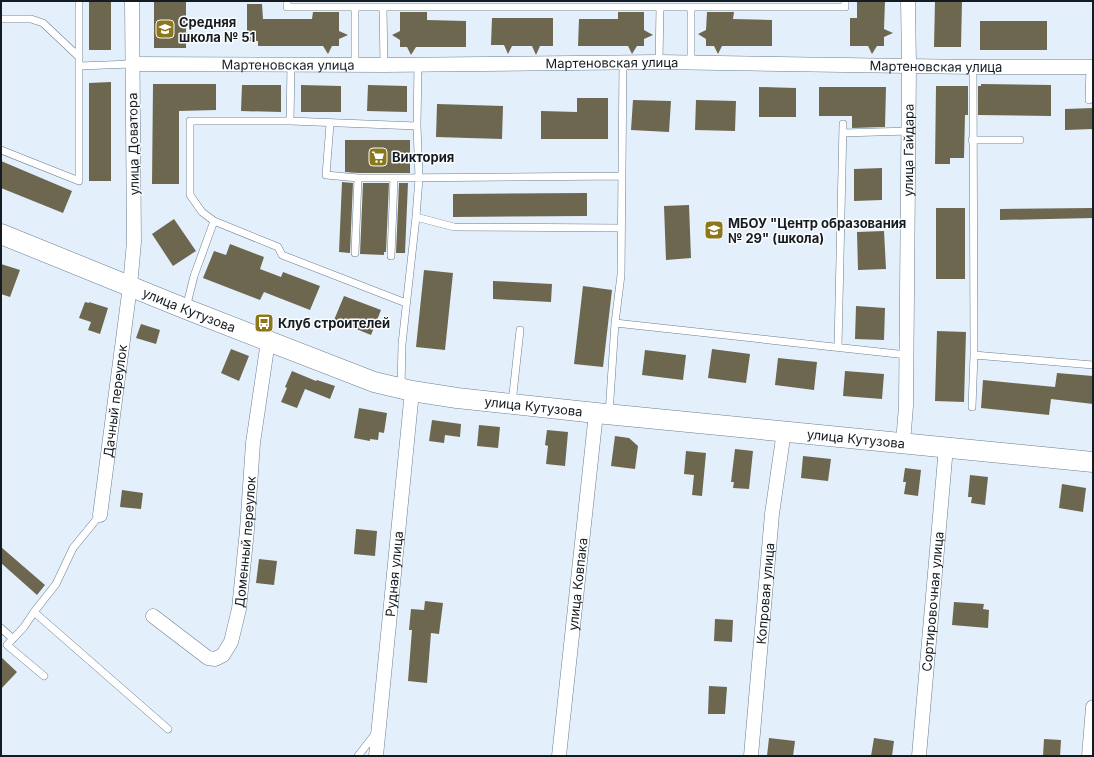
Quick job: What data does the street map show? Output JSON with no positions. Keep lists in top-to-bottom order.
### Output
{
  "streets": {
    "main road": ["улица Кутузова"],
    "street": [
      "Мартеновская улица",
      "улица Доватора",
      "улица Гайдара",
      "Дачный переулок",
      "Доменный переулок",
      "Рудная улица",
      "улица Ковпака",
      "Копровая улица",
      "Сортировочная улица"
    ]
  },
  "crossings": [
    ["Мартеновская улица", "улица Доватора"],
    ["Мартеновская улица", "улица Гайдара"],
    ["улица Доватора", "улица Кутузова"],
    ["улица Доватора", "Дачный переулок"],
    ["улица Гайдара", "улица Кутузова"],
    ["улица Кутузова", "Дачный переулок"],
    ["улица Кутузова", "Доменный переулок"],
    ["улица Кутузова", "Рудная улица"],
    ["улица Кутузова", "улица Ковпака"],
    ["улица Кутузова", "Копровая улица"],
    ["улица Кутузова", "Сортировочная улица"]
  ],
  "places": {
    "school or university": ["Средняя школа № 51", "МБОУ \"Центр образования № 29\" (школа)"],
    "supermarket": ["Виктория"],
    "bus stop": ["Клуб строителей"]
  }
}
